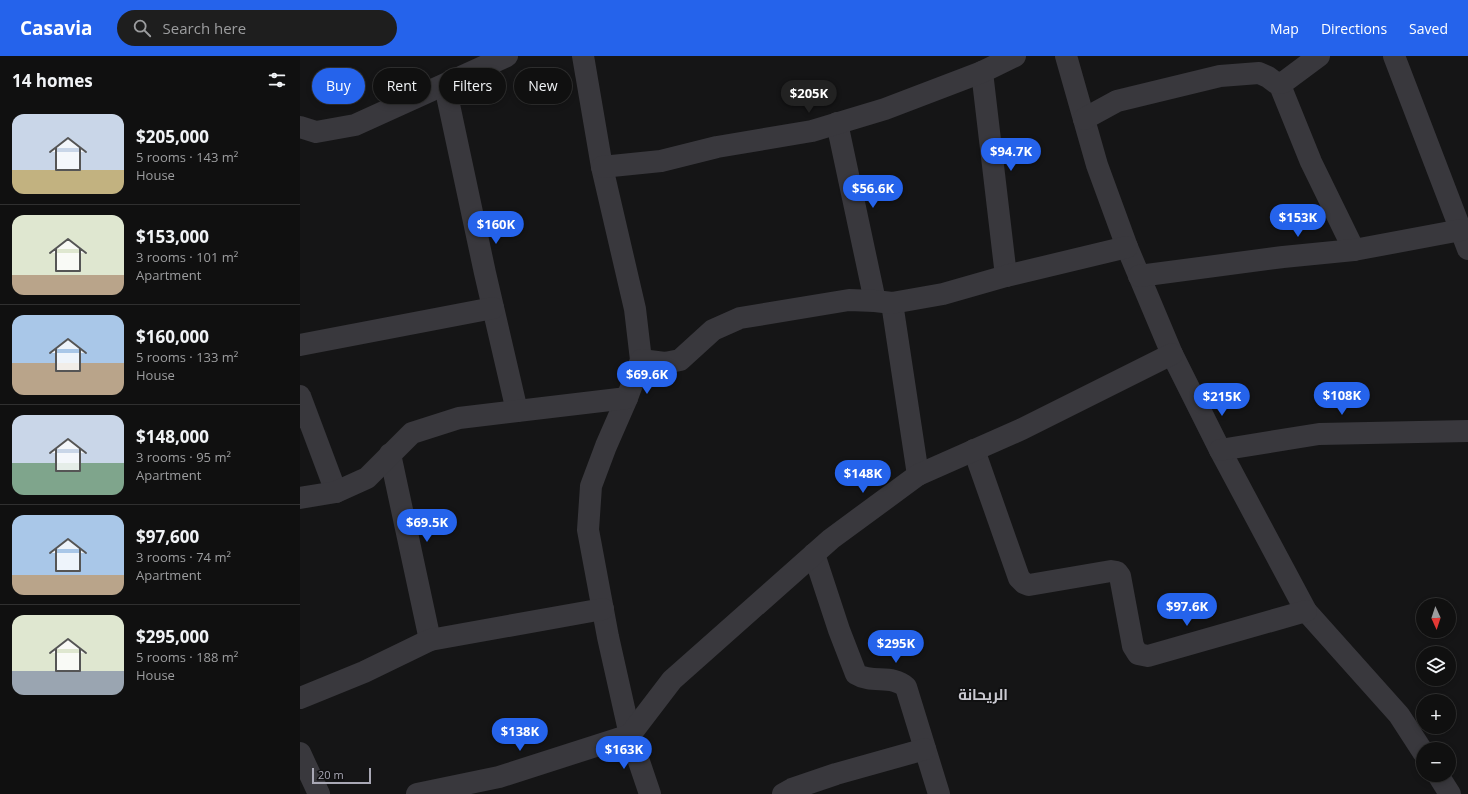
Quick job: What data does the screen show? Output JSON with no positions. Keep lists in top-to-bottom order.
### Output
{
  "districts": ["الريحانة"],
  "scale_bar": "20 m",
  "north": "bottom",
  "page": {
    "header": "Casavia",
    "search": "Search here",
    "nav": ["Map", "Directions", "Saved"],
    "heading": "14 homes",
    "chip": [
      "Buy",
      "Rent",
      "Filters",
      "New"
    ],
    "price": [
      "$205K",
      "$94.7K",
      "$56.6K",
      "$153K",
      "$160K",
      "$69.6K",
      "$108K",
      "$215K",
      "$148K",
      "$69.5K",
      "$97.6K",
      "$295K",
      "$138K",
      "$163K"
    ],
    "list": [
      {
        "name": "$205,000",
        "note": "5 rooms · 143 m² · House"
      },
      {
        "name": "$153,000",
        "note": "3 rooms · 101 m² · Apartment"
      },
      {
        "name": "$160,000",
        "note": "5 rooms · 133 m² · House"
      },
      {
        "name": "$148,000",
        "note": "3 rooms · 95 m² · Apartment"
      },
      {
        "name": "$97,600",
        "note": "3 rooms · 74 m² · Apartment"
      },
      {
        "name": "$295,000",
        "note": "5 rooms · 188 m² · House"
      }
    ],
    "map_buttons": ["+", "−"],
    "scale": "20 m"
  }
}
